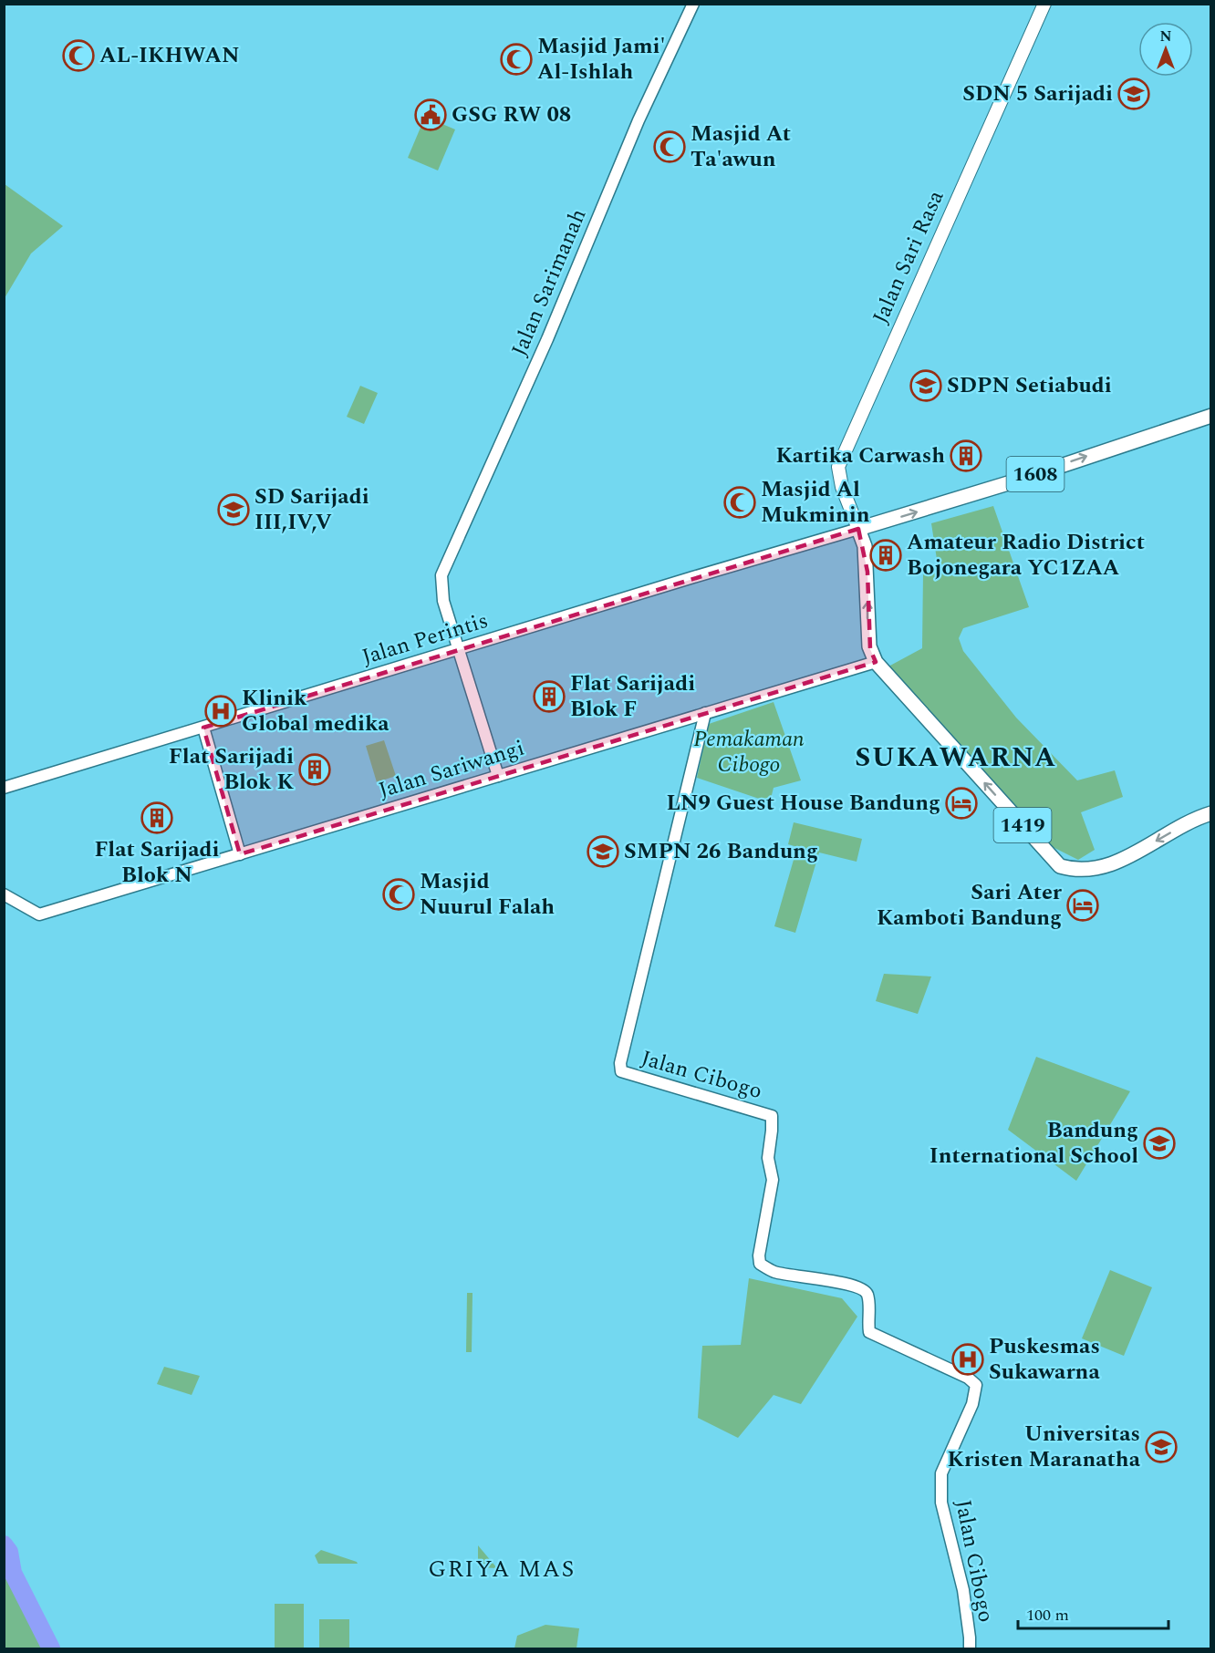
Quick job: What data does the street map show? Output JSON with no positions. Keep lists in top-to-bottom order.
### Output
{
  "streets": {
    "main road": ["Jalan Sari Rasa", "1608", "1419"],
    "street": [
      "Jalan Sarimanah",
      "Jalan Perintis",
      "Jalan Sariwangi",
      "Jalan Cibogo"
    ]
  },
  "crossings": [
    ["Jalan Sari Rasa", "1608"],
    ["Jalan Sari Rasa", "Jalan Perintis"],
    ["Jalan Sari Rasa", "1419"],
    ["Jalan Sarimanah", "Jalan Perintis"],
    ["1608", "Jalan Perintis"],
    ["1608", "1419"],
    ["Jalan Perintis", "1419"],
    ["Jalan Sariwangi", "1419"],
    ["Jalan Sariwangi", "Jalan Cibogo"]
  ],
  "districts": ["SUKAWARNA", "GRIYA MAS"],
  "parks": ["Pemakaman Cibogo"],
  "places": {
    "mosque": [
      "AL-IKHWAN",
      "Masjid Jami' Al-Ishlah",
      "Masjid At Ta'awun",
      "Masjid Al Mukminin",
      "Masjid Nuurul Falah"
    ],
    "school or university": [
      "SDN 5 Sarijadi",
      "SDPN Setiabudi",
      "SD Sarijadi III,IV,V",
      "SMPN 26 Bandung",
      "Bandung International School",
      "Universitas Kristen Maranatha"
    ],
    "public building": ["GSG RW 08"],
    "building": [
      "Kartika Carwash",
      "Amateur Radio District Bojonegara YC1ZAA",
      "Flat Sarijadi Blok F",
      "Flat Sarijadi Blok K",
      "Flat Sarijadi Blok N"
    ],
    "hospital": ["Klinik Global medika", "Puskesmas Sukawarna"],
    "hotel": ["LN9 Guest House Bandung", "Sari Ater Kamboti Bandung"]
  },
  "scale_bar": "100 m",
  "north": "top"
}
